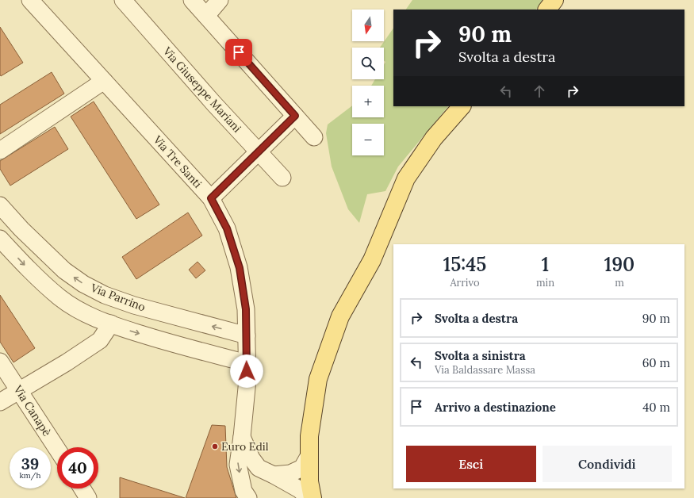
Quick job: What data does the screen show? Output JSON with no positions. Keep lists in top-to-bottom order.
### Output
{
  "streets": {
    "street": [
      "Via Giuseppe Mariani",
      "Via Tre Santi",
      "Via Parrino",
      "Via Canapè"
    ]
  },
  "crossings": [
    ["Via Tre Santi", "Via Parrino"]
  ],
  "places": ["Euro Edil"],
  "north": "bottom",
  "page": {
    "map_buttons": ["+", "−"],
    "turn": ["90 m", "Svolta a destra"],
    "eta": [
      "15:45",
      "Arrivo",
      "1",
      "min",
      "190",
      "m"
    ],
    "list": [
      {
        "name": "Svolta a destra",
        "value": "90 m"
      },
      {
        "name": "Svolta a sinistra",
        "note": "Via Baldassare Massa",
        "value": "60 m"
      },
      {
        "name": "Arrivo a destinazione",
        "value": "40 m"
      }
    ],
    "buttons": ["Esci", "Condividi"],
    "speed": "39 km/h",
    "limit": "40"
  }
}
